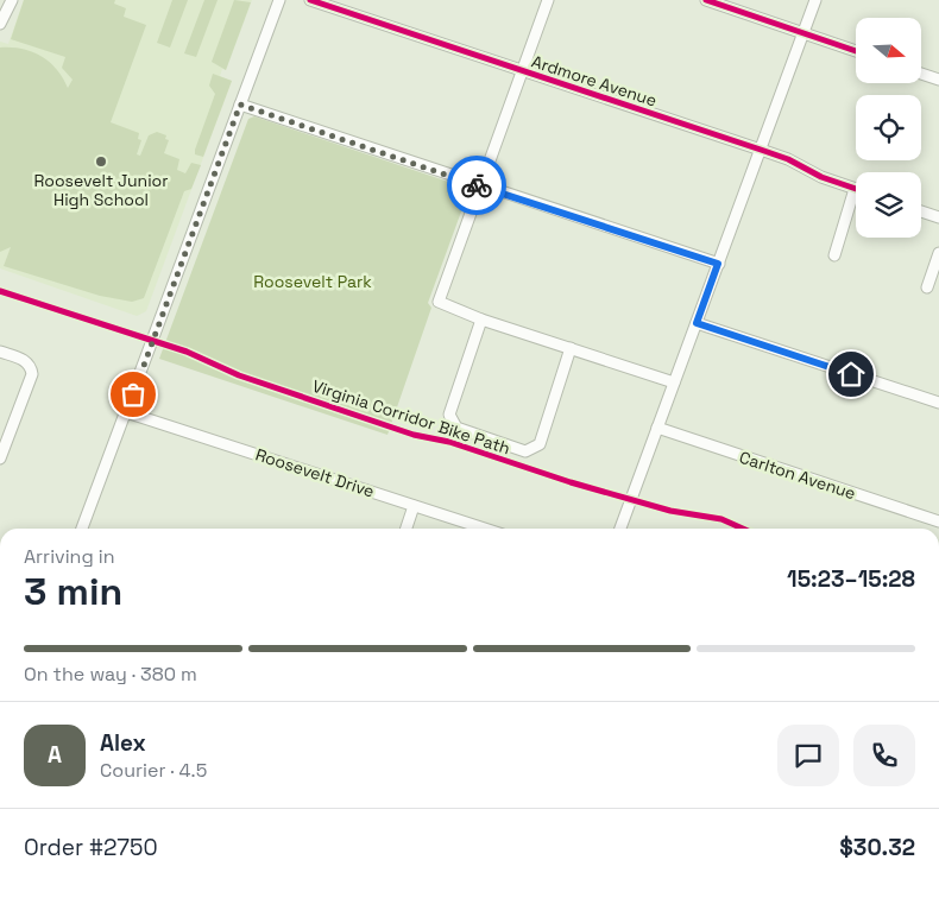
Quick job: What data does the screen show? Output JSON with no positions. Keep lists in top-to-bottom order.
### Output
{
  "streets": {
    "street": ["Ardmore Avenue", "Roosevelt Drive", "Carlton Avenue"],
    "cycle path": ["Virginia Corridor Bike Path"]
  },
  "parks": ["Roosevelt Park"],
  "places": ["Roosevelt Junior High School"],
  "north": "right",
  "page": {
    "heading": ["3 min", "Arriving in", "15:23–15:28"],
    "panel": [
      "Alex",
      "Courier · 4.5",
      "Order #2750",
      "$30.32"
    ],
    "bar": "On the way · 380 m",
    "round": "A"
  }
}
